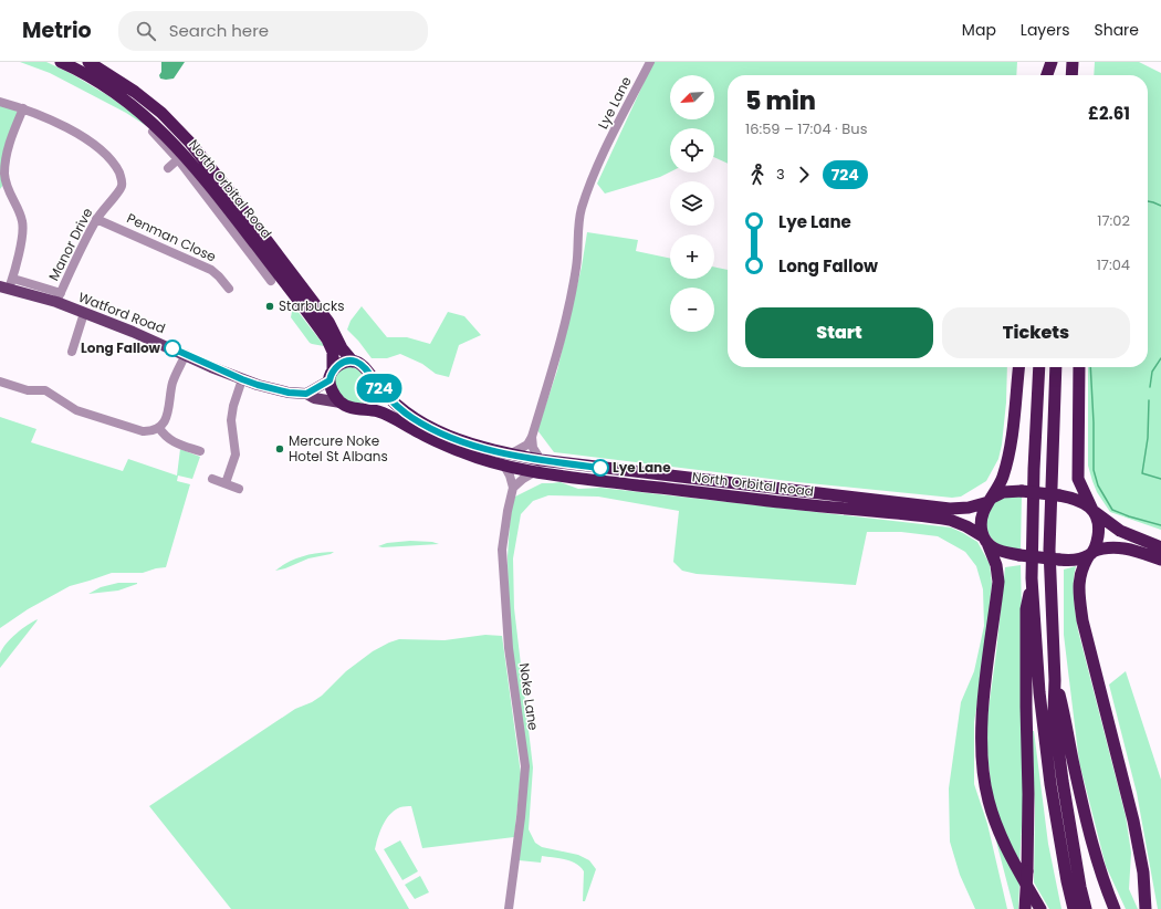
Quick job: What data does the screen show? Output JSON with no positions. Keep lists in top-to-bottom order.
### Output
{
  "streets": {
    "highway": ["North Orbital Road"],
    "main road": ["Watford Road"],
    "street": [
      "Lye Lane",
      "Penman Close",
      "Manor Drive",
      "Noke Lane"
    ]
  },
  "crossings": [
    ["North Orbital Road", "Watford Road"],
    ["Penman Close", "Manor Drive"],
    ["Manor Drive", "Watford Road"]
  ],
  "places": [
    "Starbucks",
    "Long Fallow",
    "Mercure Noke Hotel St Albans",
    "Lye Lane"
  ],
  "lines": ["bus line 724"],
  "north": "bottom left",
  "page": {
    "header": "Metrio",
    "search": "Search here",
    "nav": ["Map", "Layers", "Share"],
    "on_map": "724",
    "map_buttons": ["+", "−"],
    "heading": ["5 min", "16:59 – 17:04 · Bus", "£2.61"],
    "legs": ["3", "724"],
    "list": [
      {
        "name": "Lye Lane",
        "value": "17:02"
      },
      {
        "name": "Long Fallow",
        "value": "17:04"
      }
    ],
    "buttons": ["Start", "Tickets"]
  }
}
